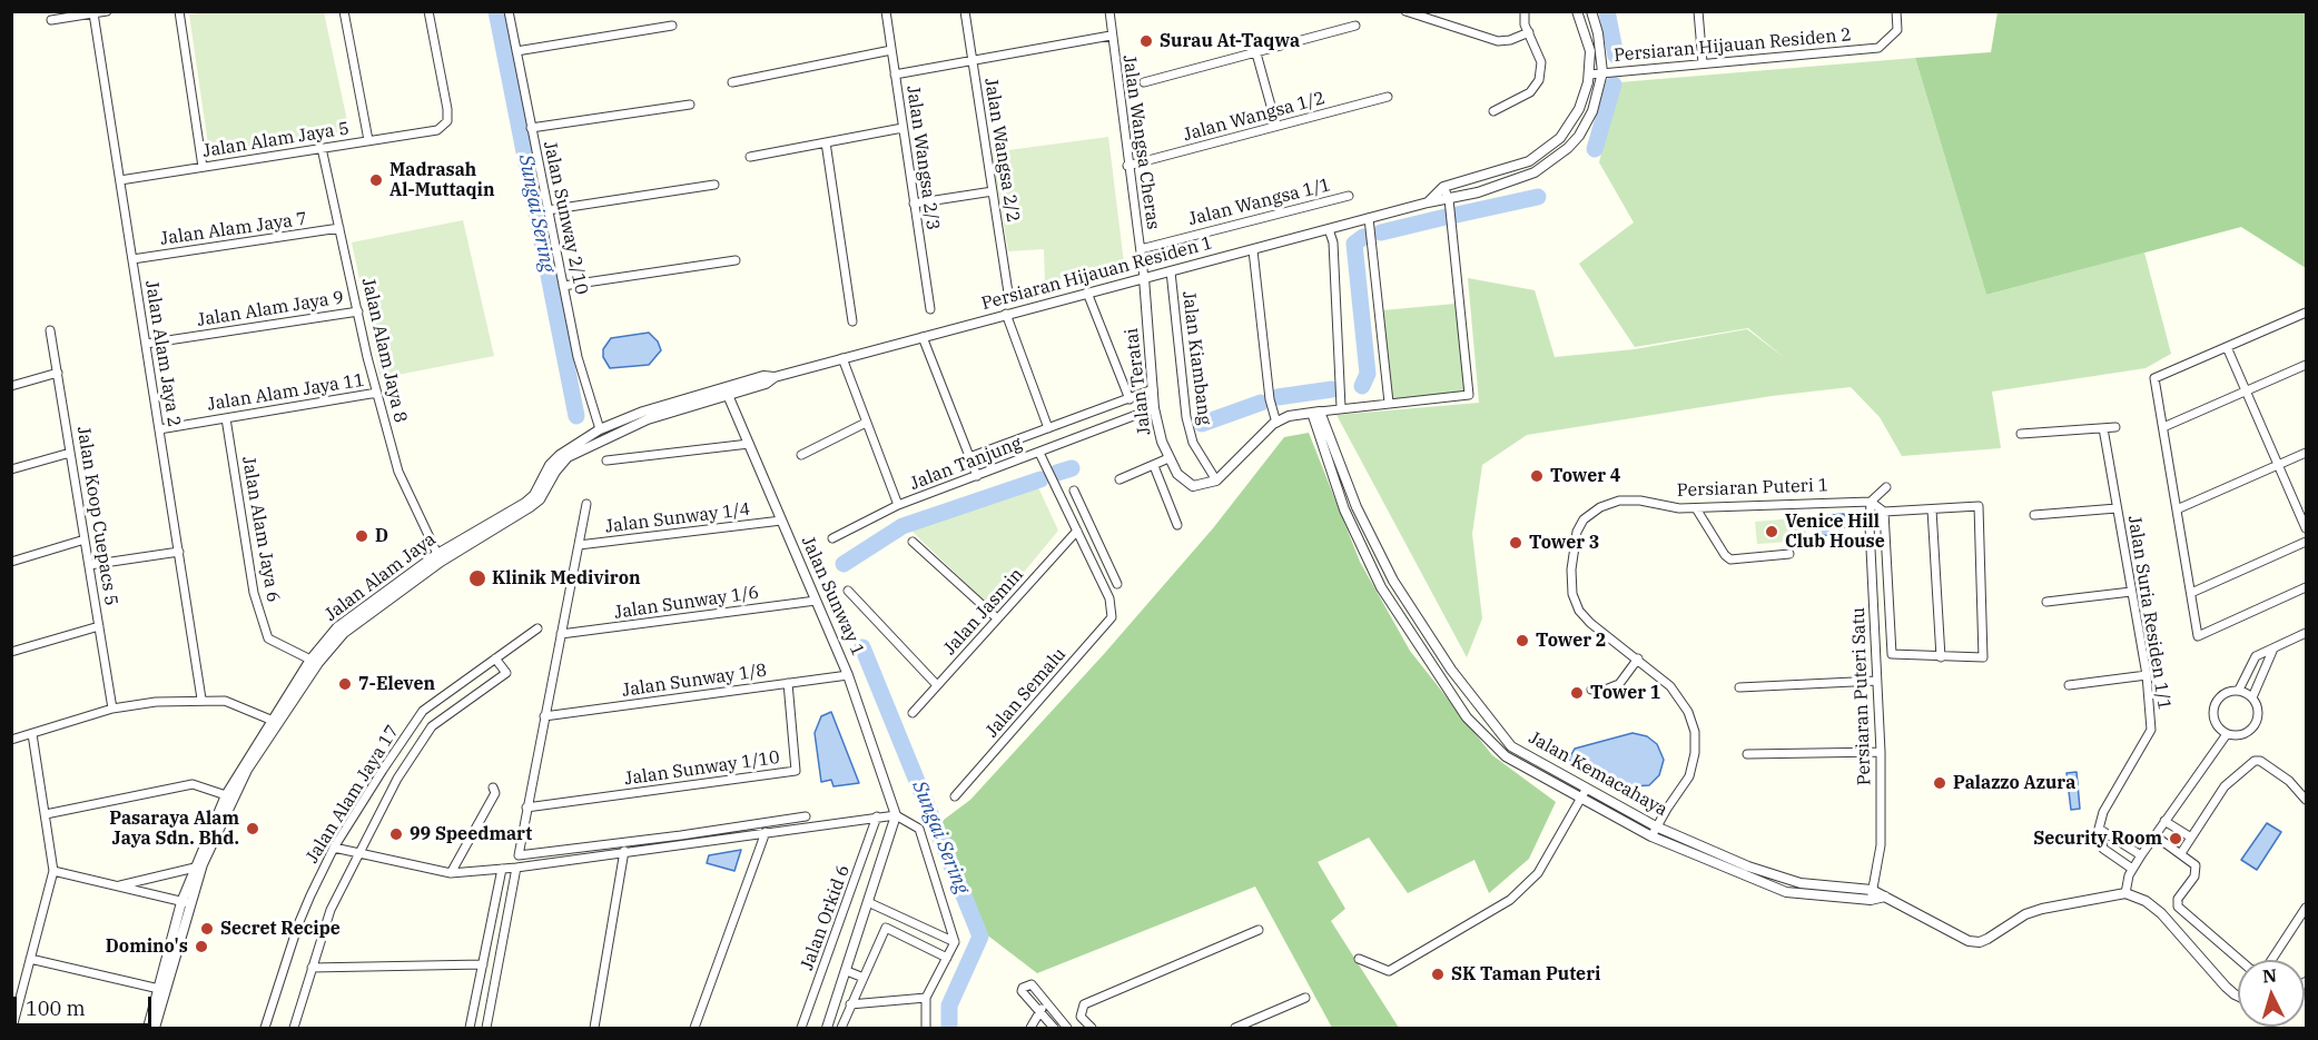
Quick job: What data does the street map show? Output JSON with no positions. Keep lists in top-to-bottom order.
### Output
{
  "streets": {
    "street": [
      "Persiaran Hijauan Residen 2",
      "Jalan Wangsa 1/2",
      "Jalan Alam Jaya 5",
      "Jalan Wangsa Cheras",
      "Jalan Wangsa 2/2",
      "Jalan Wangsa 2/3",
      "Jalan Wangsa 1/1",
      "Jalan Sunway 2/10",
      "Jalan Alam Jaya 7",
      "Persiaran Hijauan Residen 1",
      "Jalan Alam Jaya 9",
      "Jalan Alam Jaya 8",
      "Jalan Alam Jaya 2",
      "Jalan Kiambang",
      "Jalan Teratai",
      "Jalan Alam Jaya 11",
      "Jalan Tanjung",
      "Persiaran Puteri 1",
      "Jalan Koop Cuepacs 5",
      "Jalan Sunway 1/4",
      "Jalan Alam Jaya 6",
      "Jalan Alam Jaya",
      "Jalan Sunway 1",
      "Jalan Sunway 1/6",
      "Jalan Jasmin",
      "Jalan Suria Residen 1/1",
      "Jalan Sunway 1/8",
      "Jalan Semalu",
      "Persiaran Puteri Satu",
      "Jalan Sunway 1/10",
      "Jalan Kemacahaya",
      "Jalan Alam Jaya 17",
      "Jalan Orkid 6"
    ]
  },
  "crossings": [
    ["Persiaran Hijauan Residen 2", "Persiaran Hijauan Residen 1"],
    ["Jalan Wangsa 1/2", "Jalan Wangsa Cheras"],
    ["Jalan Alam Jaya 5", "Jalan Alam Jaya 8"],
    ["Jalan Alam Jaya 5", "Jalan Alam Jaya 2"],
    ["Jalan Wangsa Cheras", "Jalan Wangsa 1/1"],
    ["Jalan Wangsa Cheras", "Persiaran Hijauan Residen 1"],
    ["Jalan Wangsa Cheras", "Jalan Teratai"],
    ["Jalan Sunway 2/10", "Jalan Alam Jaya"],
    ["Jalan Alam Jaya 7", "Jalan Alam Jaya 8"],
    ["Jalan Alam Jaya 7", "Jalan Alam Jaya 2"],
    ["Persiaran Hijauan Residen 1", "Jalan Kiambang"],
    ["Persiaran Hijauan Residen 1", "Jalan Teratai"],
    ["Persiaran Hijauan Residen 1", "Jalan Tanjung"],
    ["Persiaran Hijauan Residen 1", "Jalan Alam Jaya"],
    ["Persiaran Hijauan Residen 1", "Jalan Sunway 1"],
    ["Jalan Alam Jaya 9", "Jalan Alam Jaya 8"],
    ["Jalan Alam Jaya 9", "Jalan Alam Jaya 2"],
    ["Jalan Alam Jaya 8", "Jalan Alam Jaya 11"],
    ["Jalan Alam Jaya 8", "Jalan Alam Jaya"],
    ["Jalan Alam Jaya 2", "Jalan Alam Jaya 11"],
    ["Jalan Kiambang", "Jalan Teratai"],
    ["Jalan Teratai", "Jalan Tanjung"],
    ["Jalan Alam Jaya 11", "Jalan Alam Jaya 6"],
    ["Persiaran Puteri 1", "Persiaran Puteri Satu"],
    ["Persiaran Puteri 1", "Jalan Kemacahaya"],
    ["Jalan Sunway 1/4", "Jalan Sunway 1"],
    ["Jalan Alam Jaya 6", "Jalan Alam Jaya"],
    ["Jalan Sunway 1", "Jalan Sunway 1/6"],
    ["Jalan Sunway 1", "Jalan Sunway 1/8"],
    ["Jalan Jasmin", "Jalan Semalu"],
    ["Jalan Sunway 1/8", "Jalan Sunway 1/10"],
    ["Persiaran Puteri Satu", "Jalan Kemacahaya"]
  ],
  "water": ["Sungai Sering"],
  "places": [
    "Surau At-Taqwa",
    "Madrasah Al-Muttaqin",
    "Tower 4",
    "Venice Hill Club House",
    "D",
    "Tower 3",
    "Klinik Mediviron",
    "Tower 2",
    "7-Eleven",
    "Tower 1",
    "Palazzo Azura",
    "Pasaraya Alam Jaya Sdn. Bhd.",
    "99 Speedmart",
    "Security Room",
    "Secret Recipe",
    "Domino's",
    "SK Taman Puteri"
  ],
  "scale_bar": "100 m",
  "north": "top"
}
